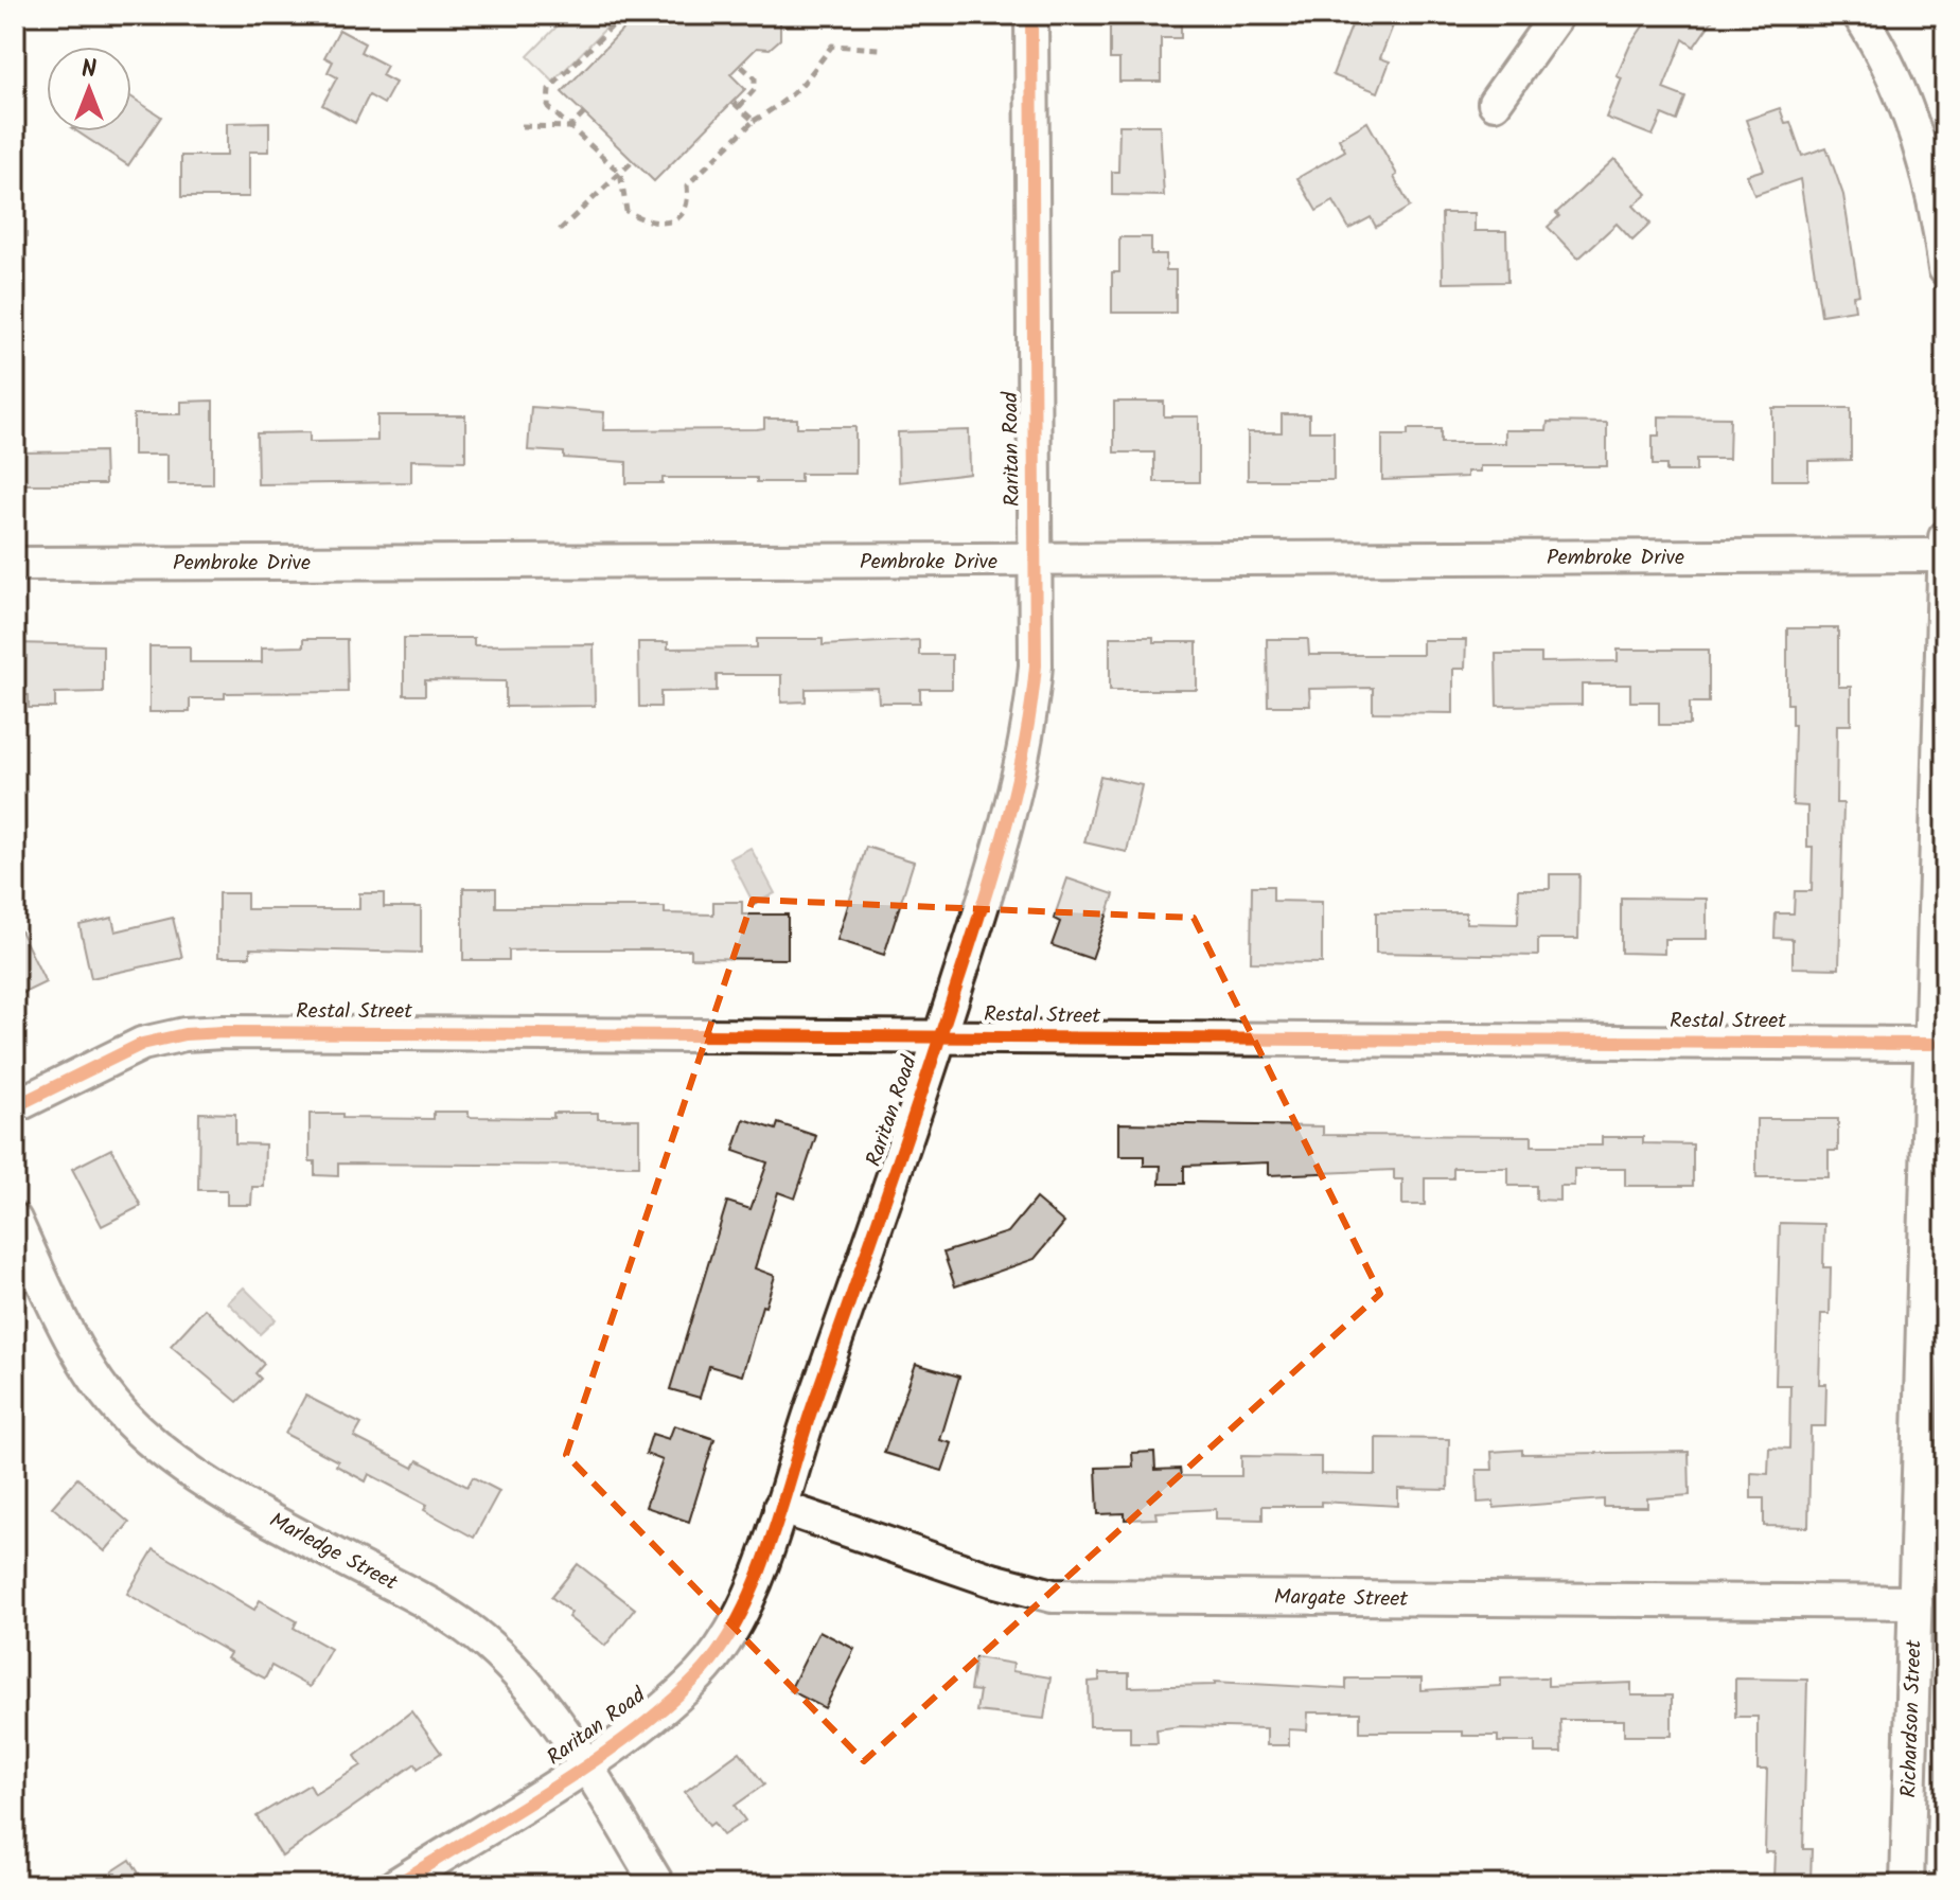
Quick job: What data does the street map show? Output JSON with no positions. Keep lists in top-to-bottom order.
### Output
{
  "streets": {
    "street": [
      "Raritan Road",
      "Pembroke Drive",
      "Restal Street",
      "Marledge Street",
      "Margate Street",
      "Richardson Street"
    ]
  },
  "crossings": [
    ["Raritan Road", "Pembroke Drive"],
    ["Raritan Road", "Restal Street"],
    ["Raritan Road", "Marledge Street"],
    ["Raritan Road", "Margate Street"],
    ["Pembroke Drive", "Richardson Street"],
    ["Restal Street", "Richardson Street"],
    ["Margate Street", "Richardson Street"]
  ],
  "north": "top"
}
